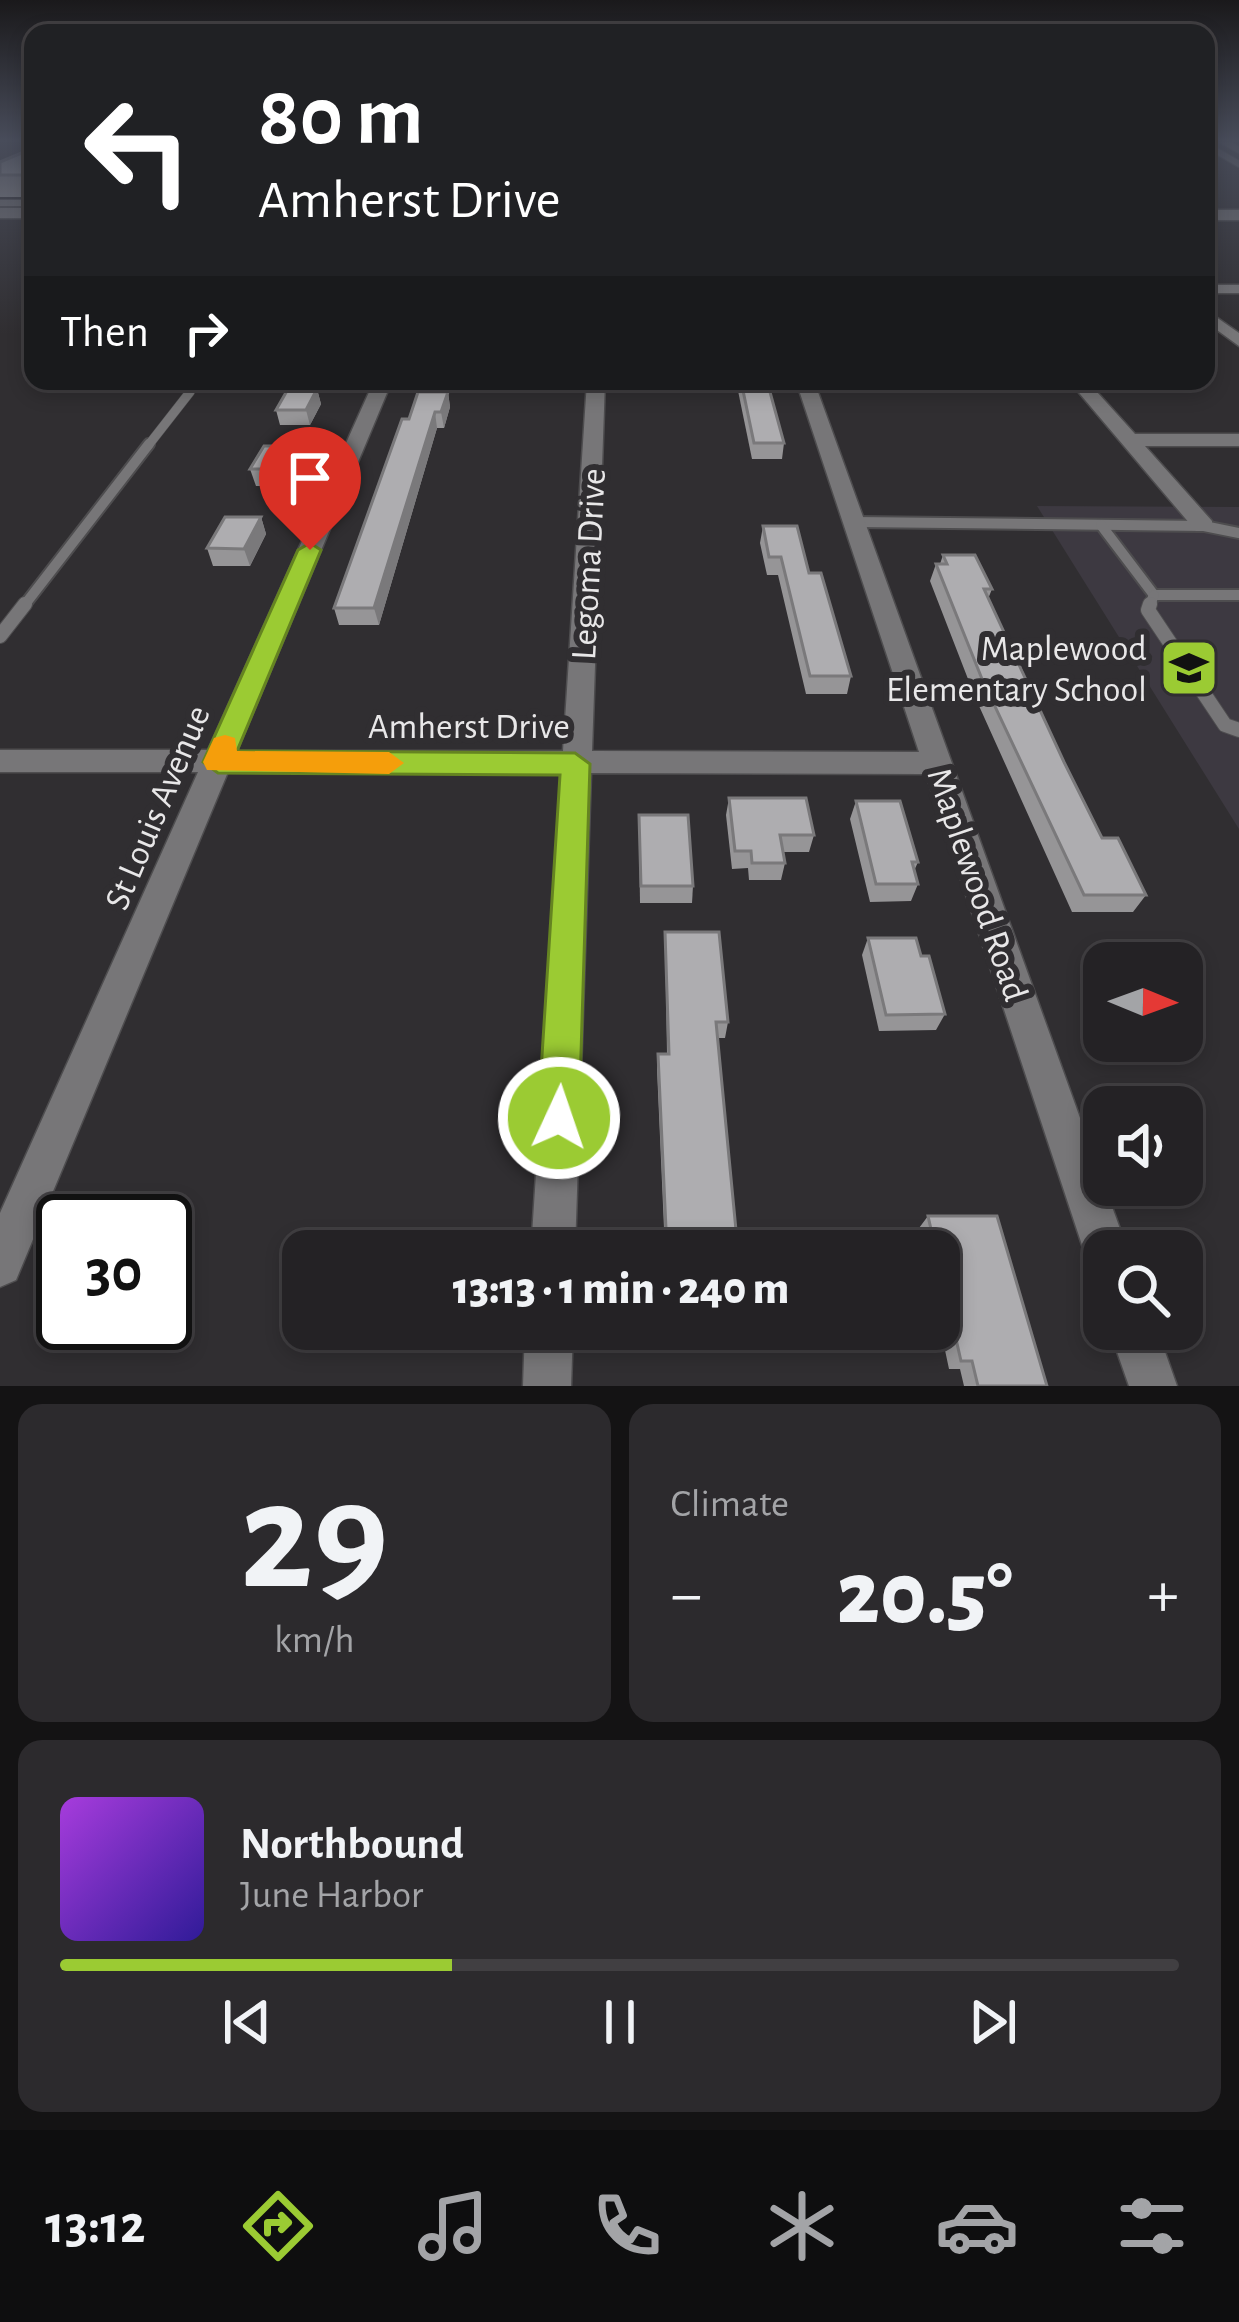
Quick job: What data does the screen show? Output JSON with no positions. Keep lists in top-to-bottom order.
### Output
{
  "streets": {
    "street": [
      "Legoma Drive",
      "Amherst Drive",
      "St Louis Avenue",
      "Maplewood Road"
    ]
  },
  "crossings": [
    ["Legoma Drive", "Amherst Drive"],
    ["Amherst Drive", "St Louis Avenue"],
    ["Amherst Drive", "Maplewood Road"]
  ],
  "places": {
    "school or university": ["Maplewood Elementary School"]
  },
  "north": "right",
  "page": {
    "turn": ["80 m", "Amherst Drive"],
    "then": "Then",
    "limit": "30",
    "trip": "13:13 · 1 min · 240 m",
    "tile": [
      ["29", "km/h"],
      "Climate"
    ],
    "heat": ["−", "20.5°", "+"],
    "song": ["Northbound", "June Harbor"],
    "tabs": "13:12"
  }
}
